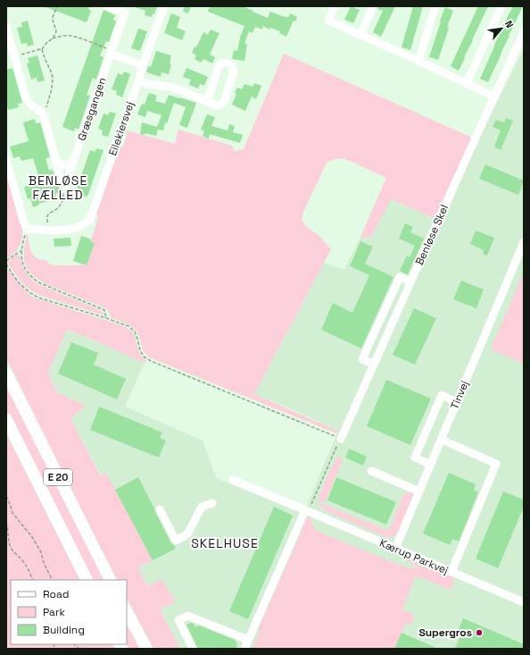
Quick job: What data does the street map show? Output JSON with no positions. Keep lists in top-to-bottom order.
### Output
{
  "streets": {
    "highway": ["E 20"],
    "street": [
      "Græsgangen",
      "Eilekiersvej",
      "Benløse Skel",
      "Tinvej",
      "Kærup Parkvej"
    ]
  },
  "crossings": [
    ["Tinvej", "Kærup Parkvej"]
  ],
  "districts": ["BENLØSE FÆLLED", "SKELHUSE"],
  "places": ["Supergros"],
  "legend": ["Road", "Park", "Building"],
  "north": "top right"
}
